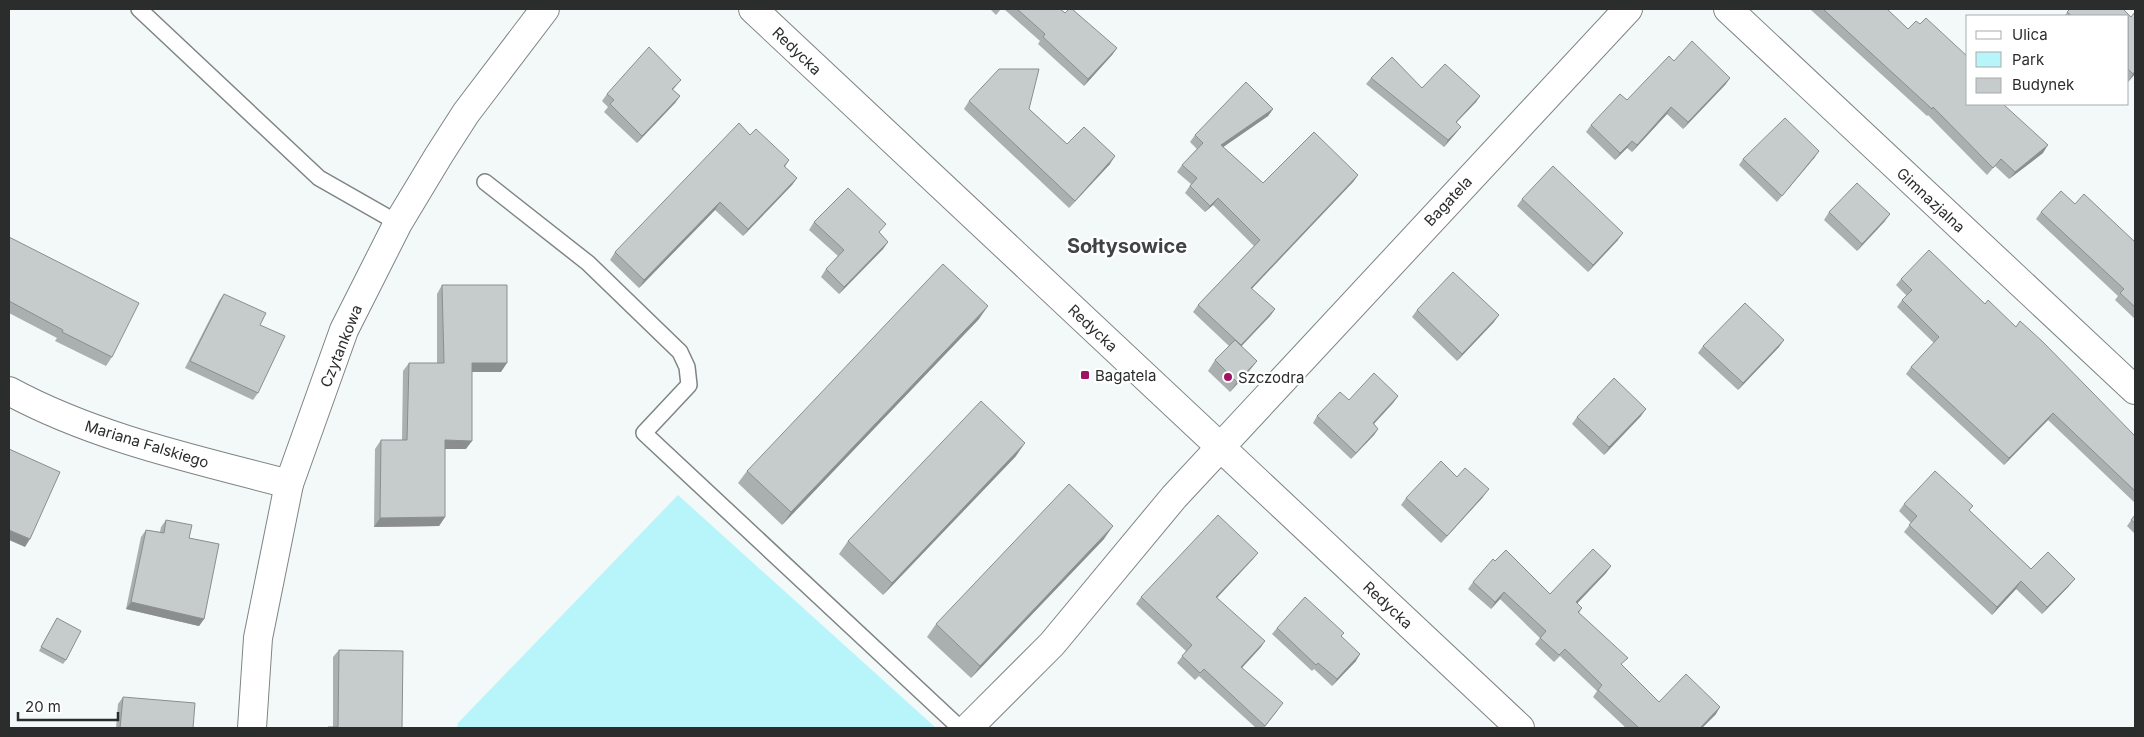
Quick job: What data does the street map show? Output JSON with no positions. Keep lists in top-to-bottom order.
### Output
{
  "streets": {
    "street": [
      "Redycka",
      "Gimnazjalna",
      "Bagatela",
      "Czytankowa",
      "Mariana Falskiego"
    ]
  },
  "crossings": [
    ["Redycka", "Bagatela"],
    ["Czytankowa", "Mariana Falskiego"]
  ],
  "districts": ["Sołtysowice"],
  "places": {
    "transit": ["Bagatela"],
    "other": ["Szczodra"]
  },
  "legend": ["Ulica", "Park", "Budynek"],
  "scale_bar": "20 m"
}
